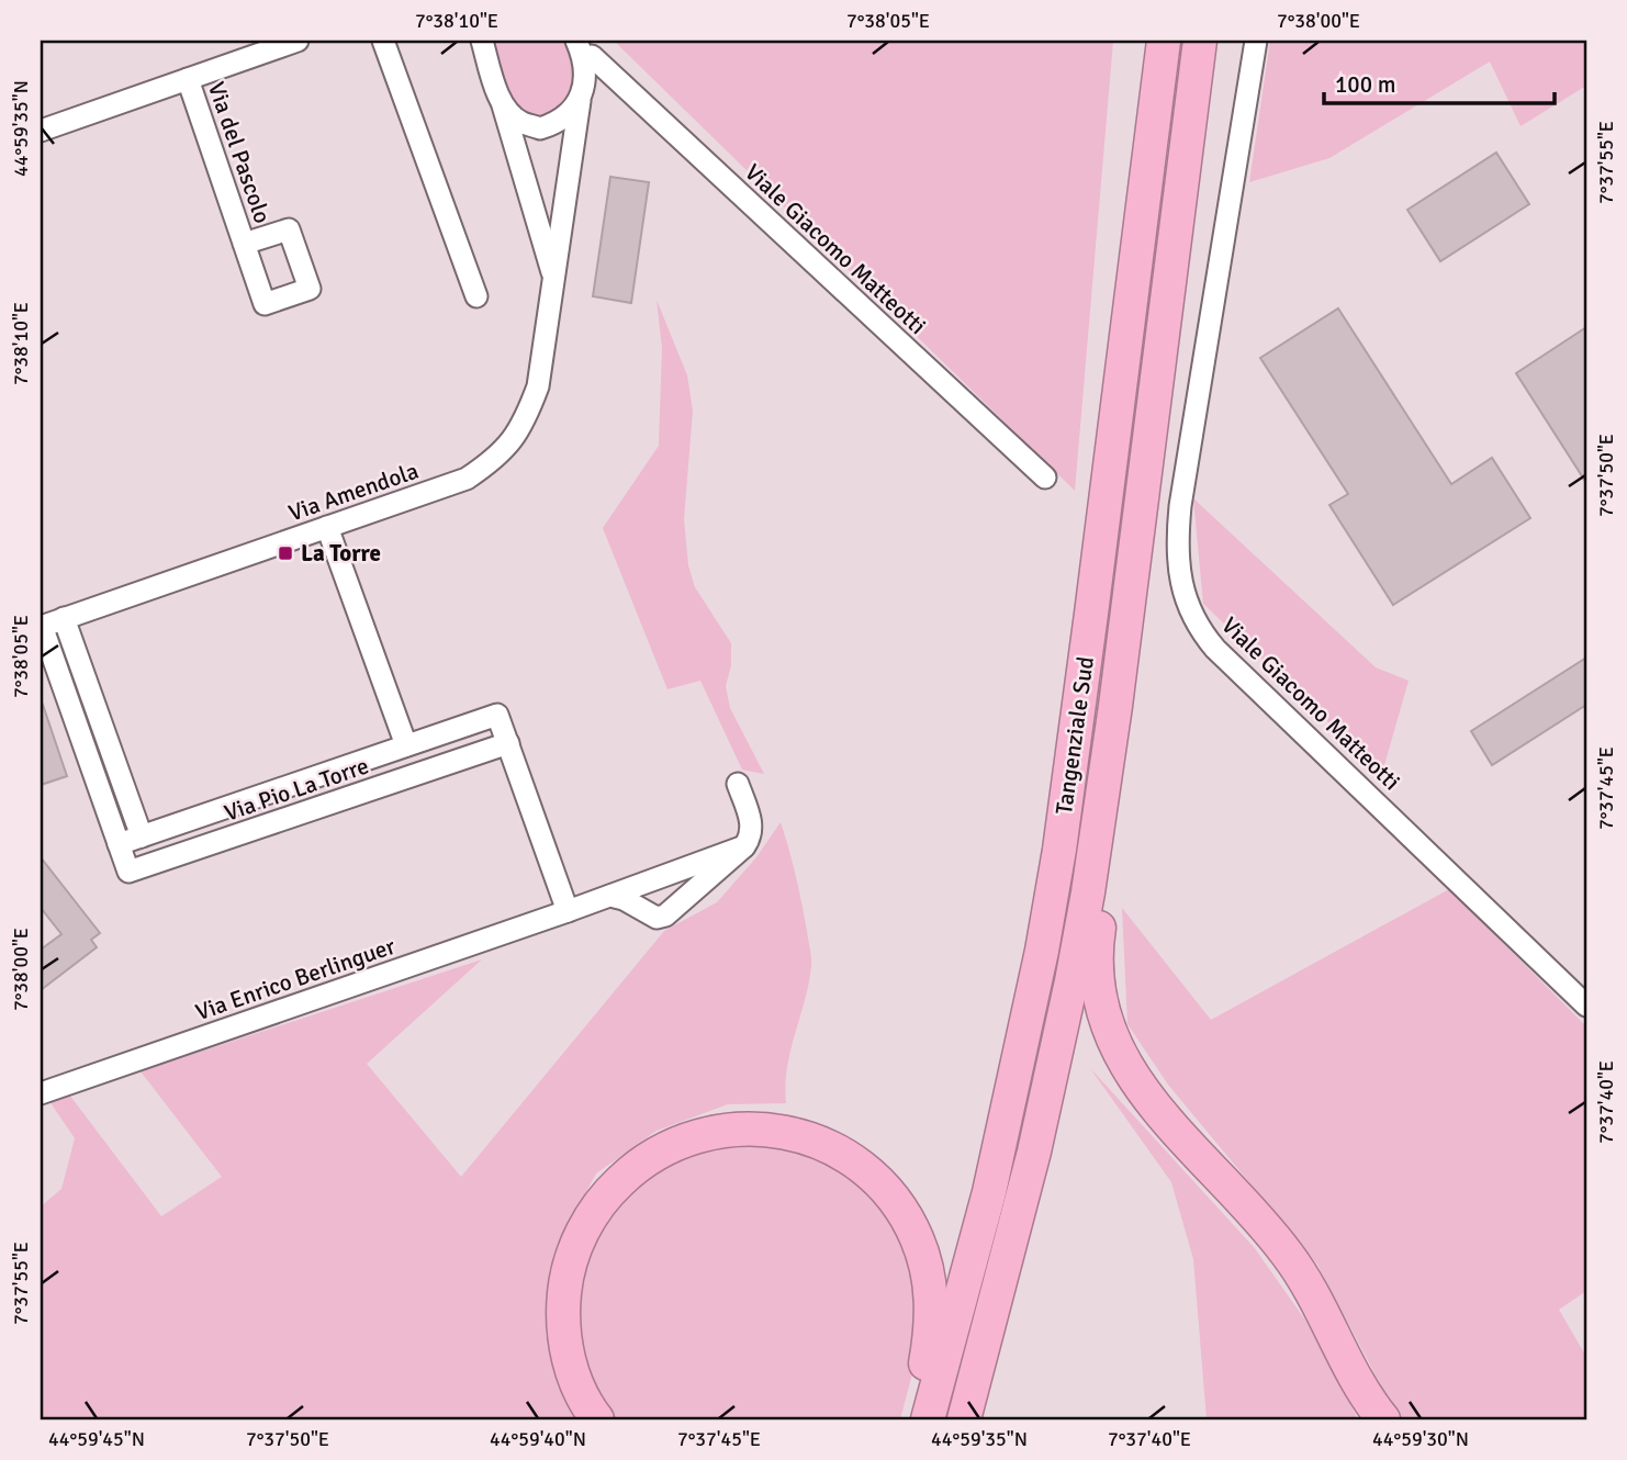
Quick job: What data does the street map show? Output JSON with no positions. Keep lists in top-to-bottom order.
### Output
{
  "streets": {
    "highway": ["Tangenziale Sud"],
    "street": [
      "Via del Pascolo",
      "Viale Giacomo Matteotti",
      "Via Amendola",
      "Via Pio La Torre",
      "Via Enrico Berlinguer"
    ]
  },
  "crossings": [
    ["Viale Giacomo Matteotti", "Via Amendola"],
    ["Via Amendola", "Via Pio La Torre"]
  ],
  "places": {
    "transit": ["La Torre"]
  },
  "scale_bar": "100 m",
  "coordinates": [
    "7°38'10\"E",
    "7°38'05\"E",
    "7°38'00\"E",
    "44°59'35\"N",
    "7°37'55\"E",
    "7°37'50\"E",
    "7°37'45\"E",
    "7°37'40\"E",
    "44°59'45\"N",
    "44°59'40\"N",
    "44°59'30\"N"
  ]
}
